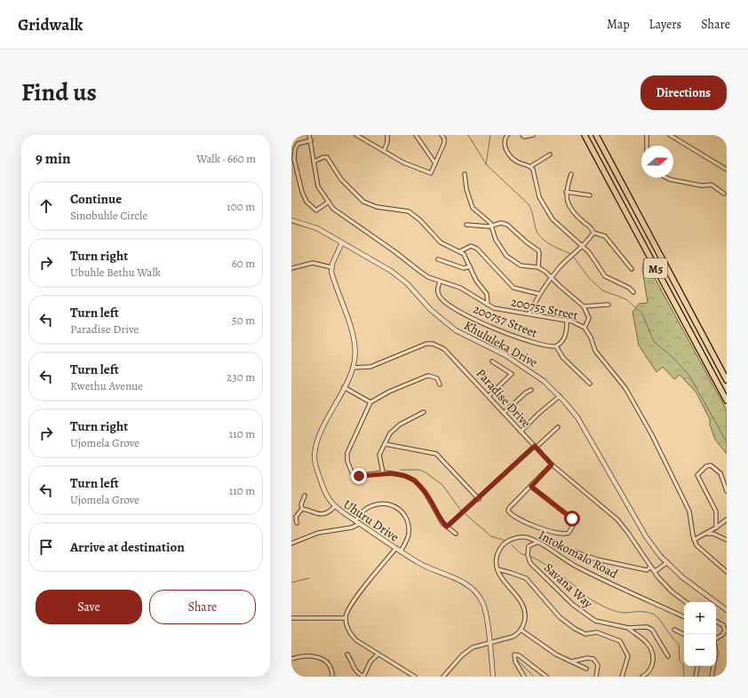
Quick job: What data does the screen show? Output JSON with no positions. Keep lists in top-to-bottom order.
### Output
{
  "streets": {
    "main road": ["M5"],
    "street": [
      "200755 Street",
      "200757 Street",
      "Khululeka Drive",
      "Paradise Drive",
      "Uhuru Drive",
      "Intokomalo Road",
      "Savana Way"
    ]
  },
  "crossings": [
    ["200755 Street", "200757 Street"],
    ["Paradise Drive", "Uhuru Drive"],
    ["Intokomalo Road", "Savana Way"]
  ],
  "north": "right",
  "page": {
    "header": "Gridwalk",
    "nav": ["Map", "Layers", "Share"],
    "title": "Find us",
    "buttons": [
      "Directions",
      ["Save", "Share"]
    ],
    "heading": ["9 min", "Walk · 660 m"],
    "list": [
      ["Continue", "Sinobuhle Circle", "100 m"],
      ["Turn right", "Ubuhle Bethu Walk", "60 m"],
      ["Turn left", "Paradise Drive", "50 m"],
      ["Turn left", "Kwethu Avenue", "230 m"],
      ["Turn right", "Ujomela Grove", "110 m"],
      ["Turn left", "Ujomela Grove", "110 m"],
      "Arrive at destination"
    ],
    "map_buttons": ["+", "−"]
  }
}
